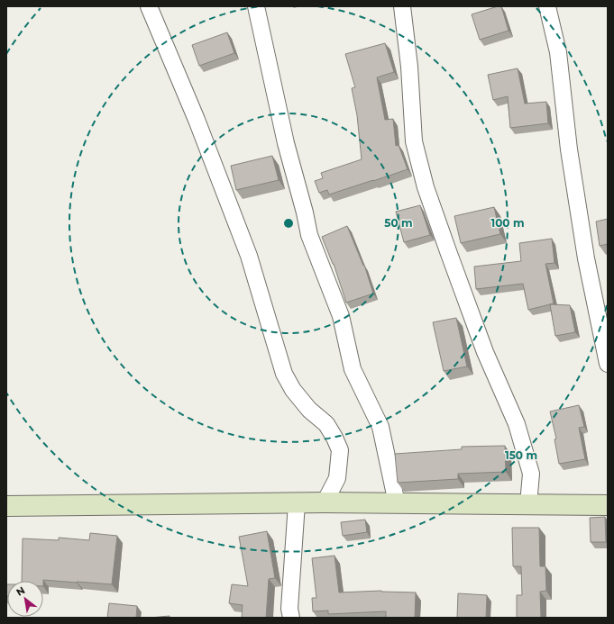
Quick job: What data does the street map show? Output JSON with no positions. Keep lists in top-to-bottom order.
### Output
{
  "north": "top left",
  "rings": ["50 m", "100 m", "150 m"]
}
